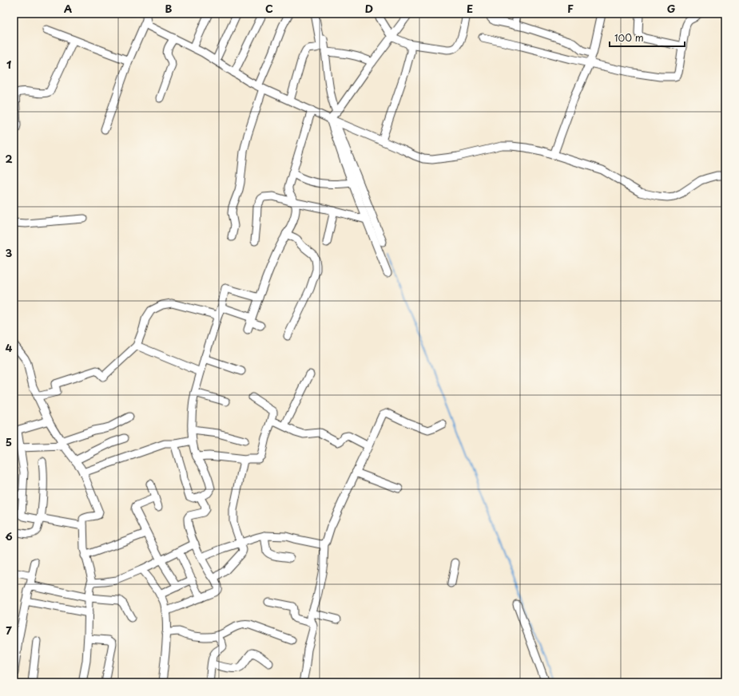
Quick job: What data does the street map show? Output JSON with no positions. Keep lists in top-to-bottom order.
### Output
{
  "scale_bar": "100 m",
  "grid": {
    "columns": [
      "A",
      "B",
      "C",
      "D",
      "E",
      "F",
      "G"
    ],
    "rows": [
      "1",
      "2",
      "3",
      "4",
      "5",
      "6",
      "7"
    ]
  }
}
